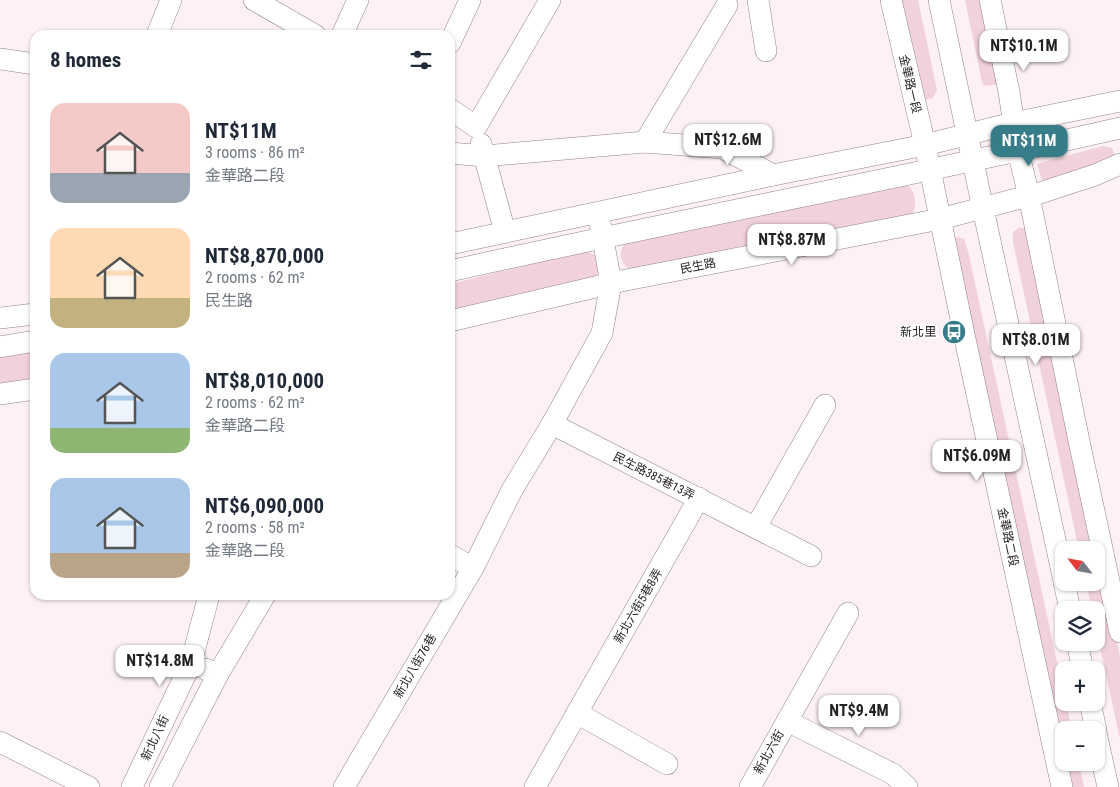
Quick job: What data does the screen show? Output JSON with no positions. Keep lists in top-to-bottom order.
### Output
{
  "streets": {
    "street": [
      "金華路一段",
      "民生路",
      "民生路385巷13弄",
      "金華路二段",
      "新北六街5巷8弄",
      "新北八街76巷",
      "新北八街",
      "新北六街"
    ]
  },
  "crossings": [
    ["金華路一段", "金華路二段"],
    ["民生路", "金華路二段"],
    ["民生路", "新北八街76巷"],
    ["民生路385巷13弄", "新北六街5巷8弄"],
    ["民生路385巷13弄", "新北八街76巷"]
  ],
  "places": {
    "bus stop": ["新北里"]
  },
  "north": "top left",
  "page": {
    "price": [
      "NT$10.1M",
      "NT$12.6M",
      "NT$11M",
      "NT$8.87M",
      "NT$8.01M",
      "NT$6.09M",
      "NT$14.8M",
      "NT$9.4M"
    ],
    "heading": "8 homes",
    "list": [
      {
        "name": "NT$11M",
        "note": "3 rooms · 86 m² · 金華路二段"
      },
      {
        "name": "NT$8,870,000",
        "note": "2 rooms · 62 m² · 民生路"
      },
      {
        "name": "NT$8,010,000",
        "note": "2 rooms · 62 m² · 金華路二段"
      },
      {
        "name": "NT$6,090,000",
        "note": "2 rooms · 58 m² · 金華路二段"
      }
    ],
    "map_buttons": ["+", "−"]
  }
}
